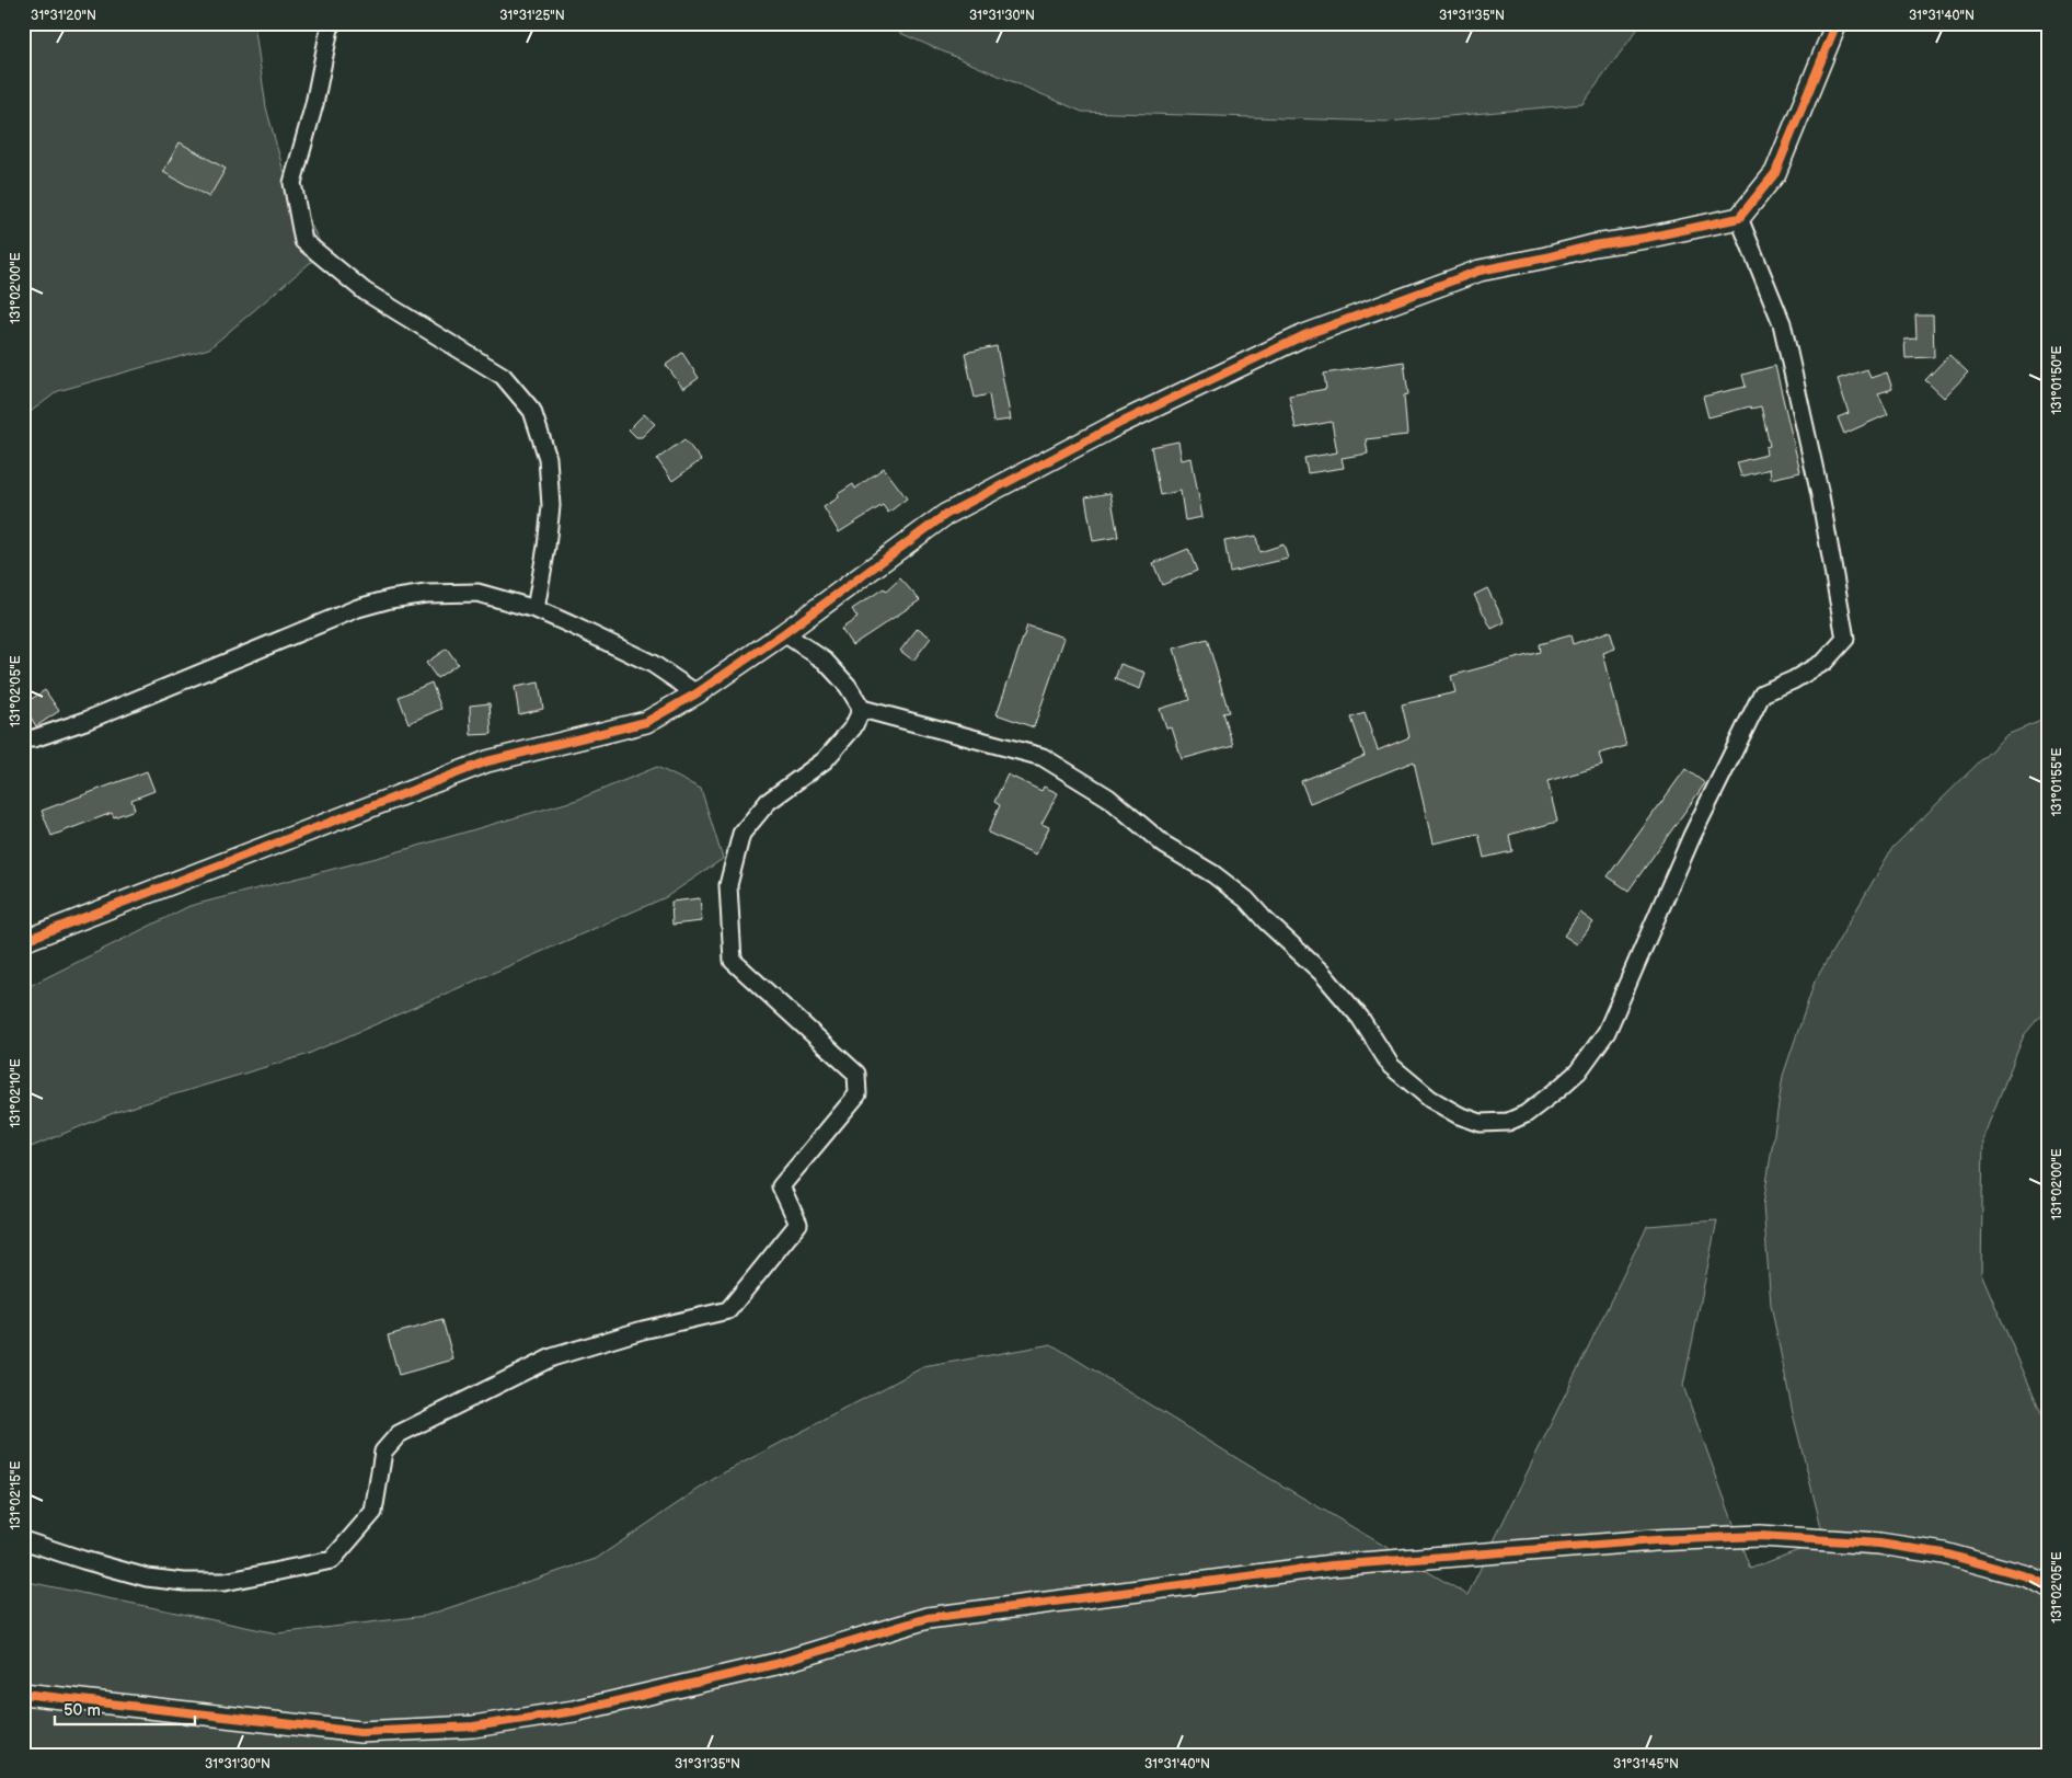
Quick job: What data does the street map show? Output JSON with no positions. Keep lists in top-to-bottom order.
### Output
{
  "scale_bar": "50 m",
  "coordinates": [
    "31°31'20\"N",
    "31°31'25\"N",
    "31°31'30\"N",
    "31°31'35\"N",
    "31°31'40\"N",
    "131°02'00\"E",
    "131°01'50\"E",
    "131°02'05\"E",
    "131°01'55\"E",
    "131°02'10\"E",
    "131°02'15\"E",
    "31°31'45\"N"
  ]
}
